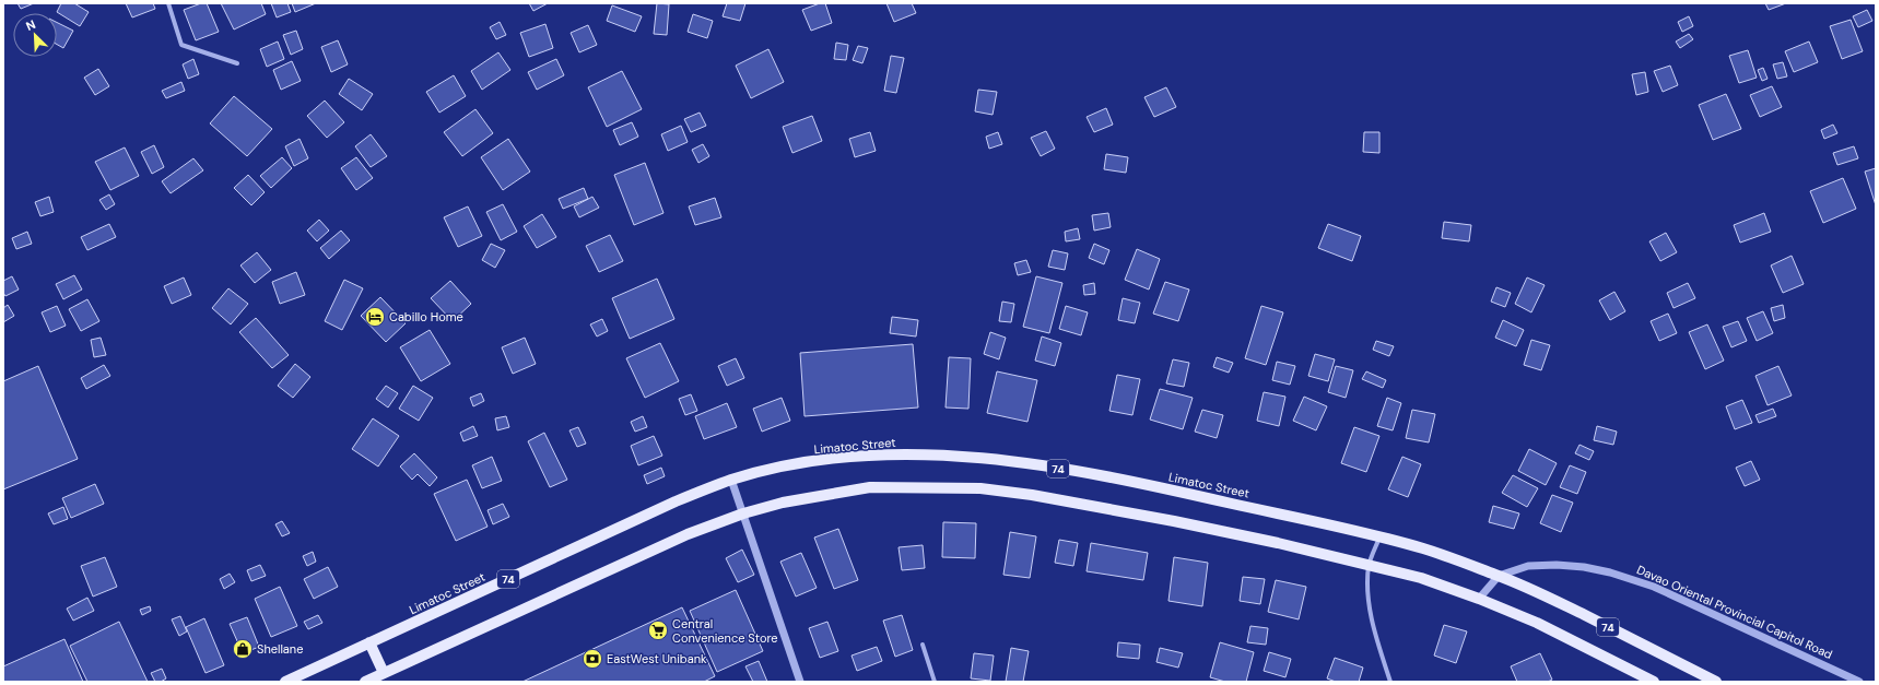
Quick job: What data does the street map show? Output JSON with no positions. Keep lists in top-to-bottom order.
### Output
{
  "streets": {
    "main road": ["Limatoc Street", "74"],
    "street": ["Davao Oriental Provincial Capitol Road"]
  },
  "crossings": [
    ["Limatoc Street", "74"],
    ["Limatoc Street", "Davao Oriental Provincial Capitol Road"],
    ["74", "Davao Oriental Provincial Capitol Road"]
  ],
  "places": {
    "hotel": ["Cabillo Home"],
    "supermarket": ["Central Convenience Store"],
    "shop": ["Shellane"],
    "bank": ["EastWest Unibank"]
  },
  "north": "top left"
}
